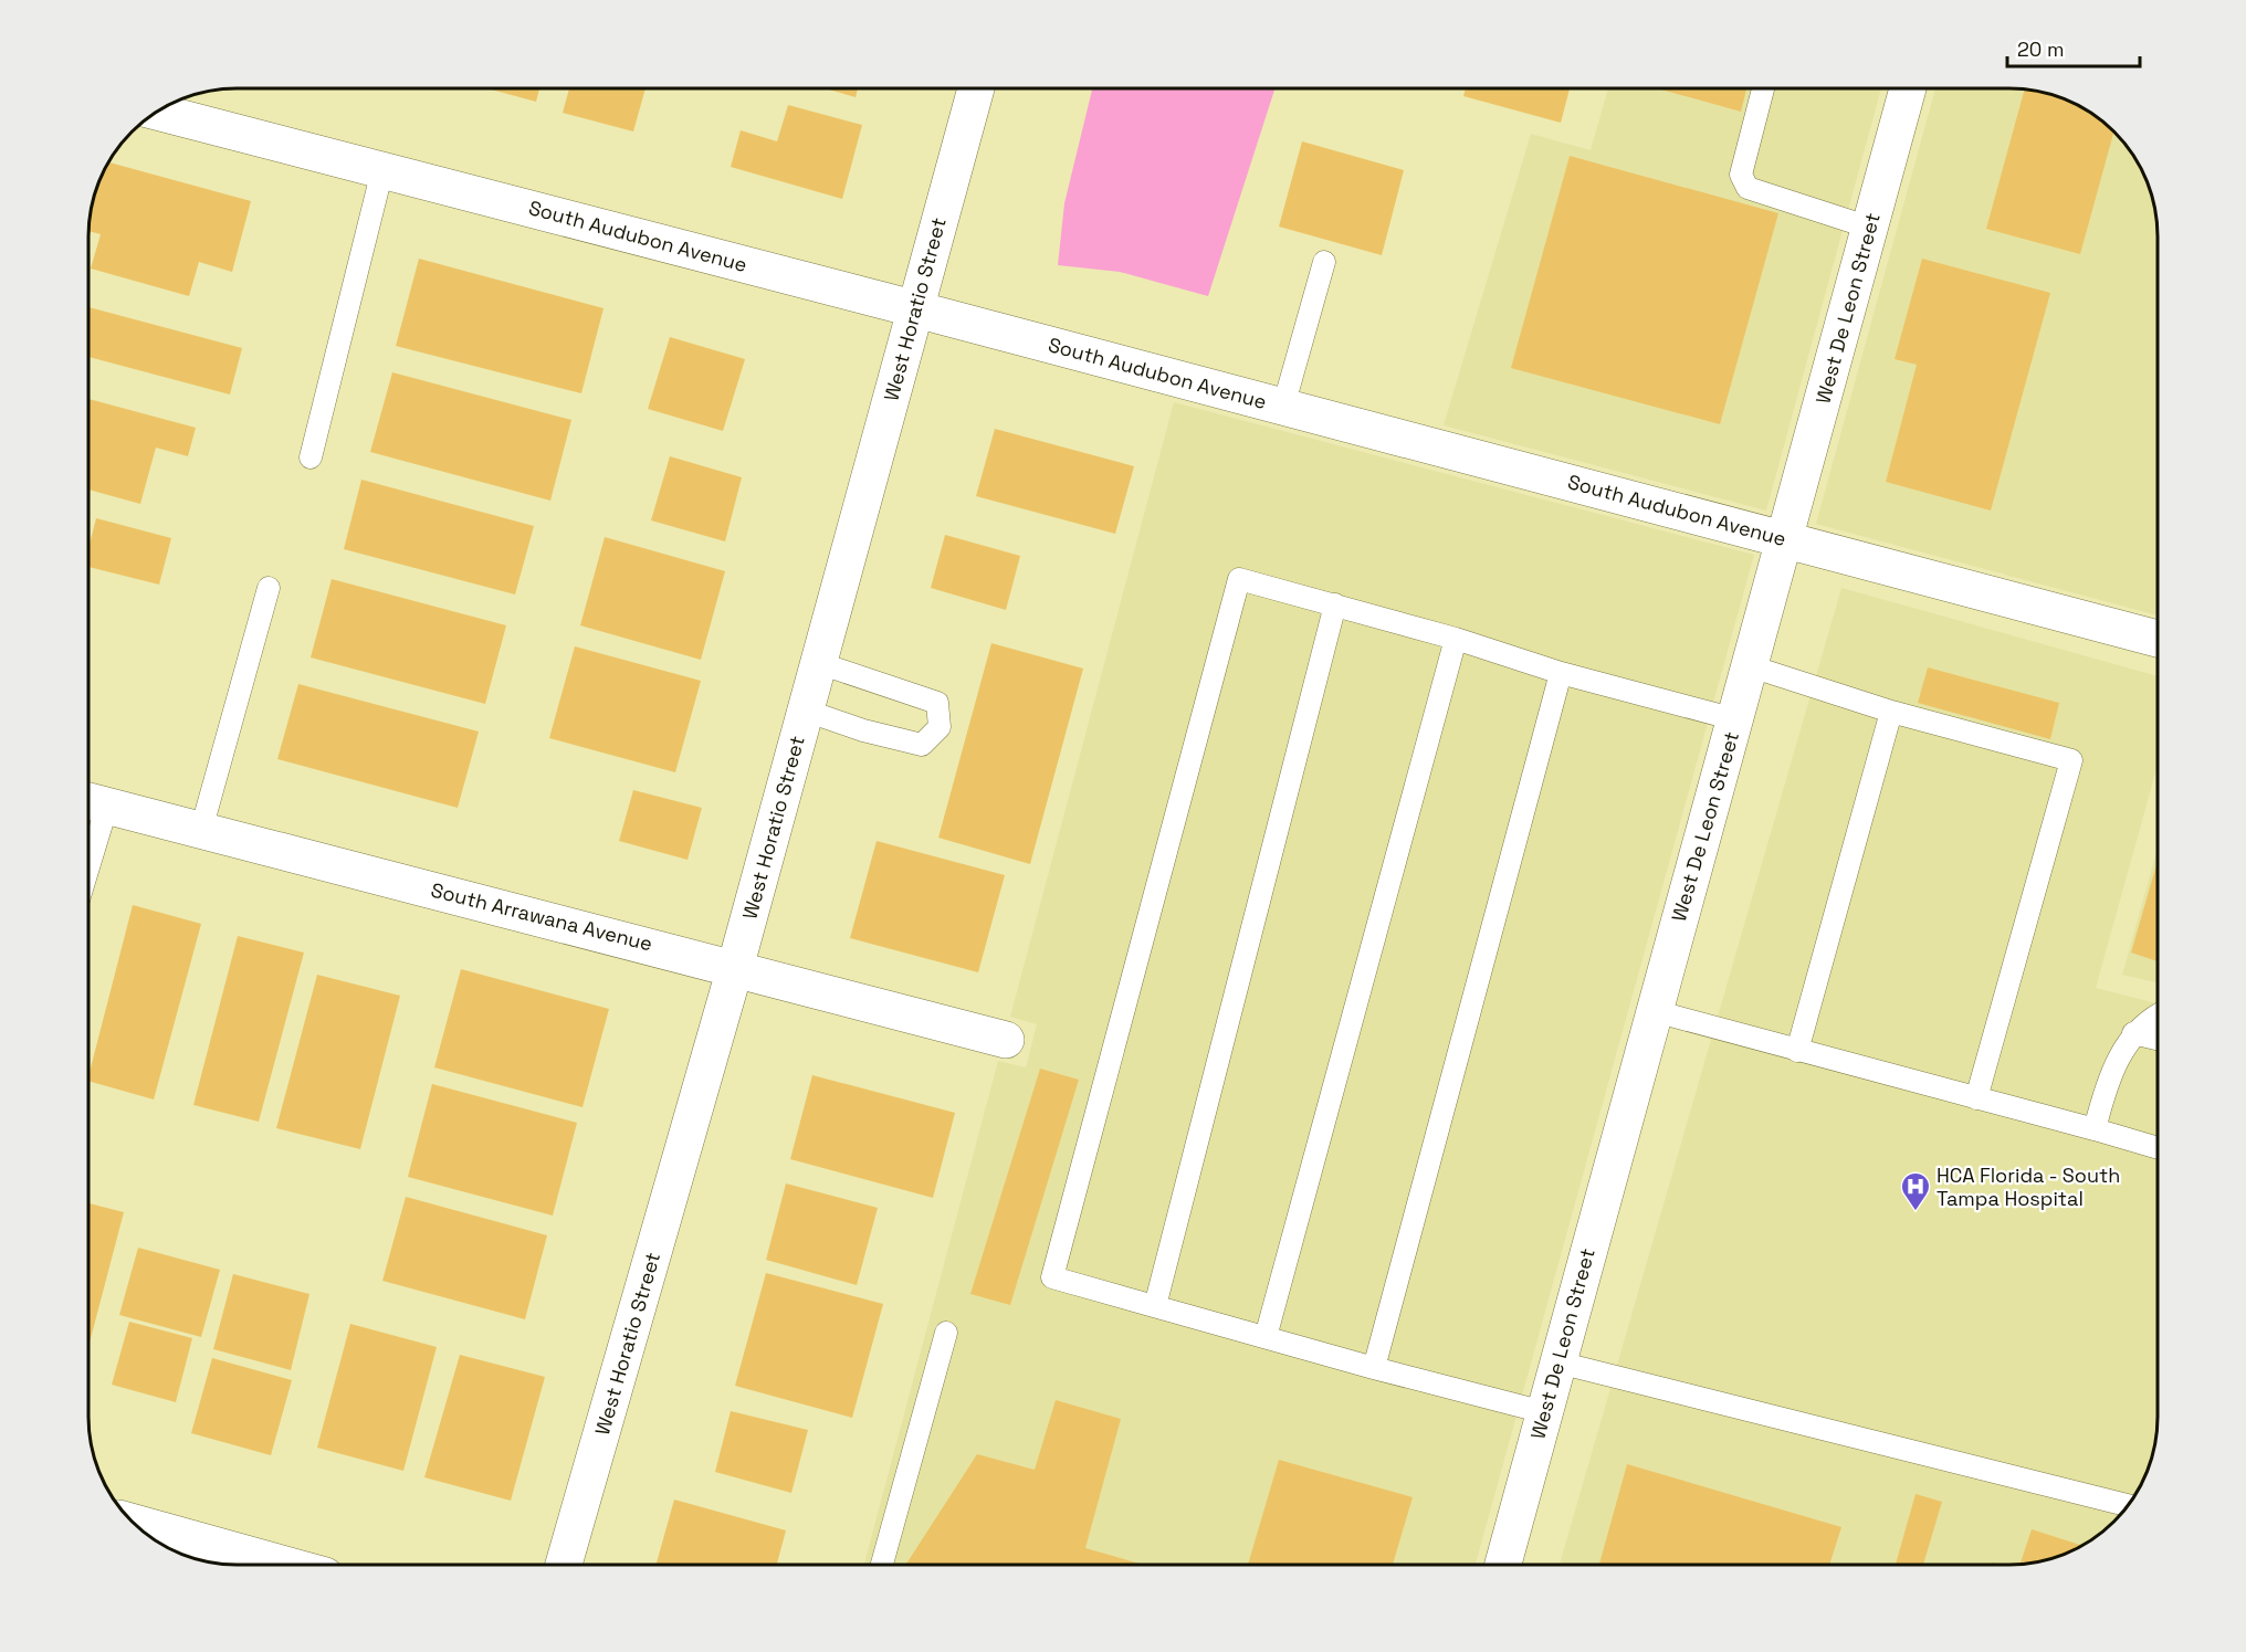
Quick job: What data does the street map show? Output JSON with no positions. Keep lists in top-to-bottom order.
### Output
{
  "streets": {
    "street": [
      "South Audubon Avenue",
      "West De Leon Street",
      "West Horatio Street",
      "South Arrawana Avenue"
    ]
  },
  "crossings": [
    ["South Audubon Avenue", "West De Leon Street"],
    ["South Audubon Avenue", "West Horatio Street"],
    ["West Horatio Street", "South Arrawana Avenue"]
  ],
  "places": {
    "hospital": ["HCA Florida - South Tampa Hospital"]
  },
  "scale_bar": "20 m"
}
